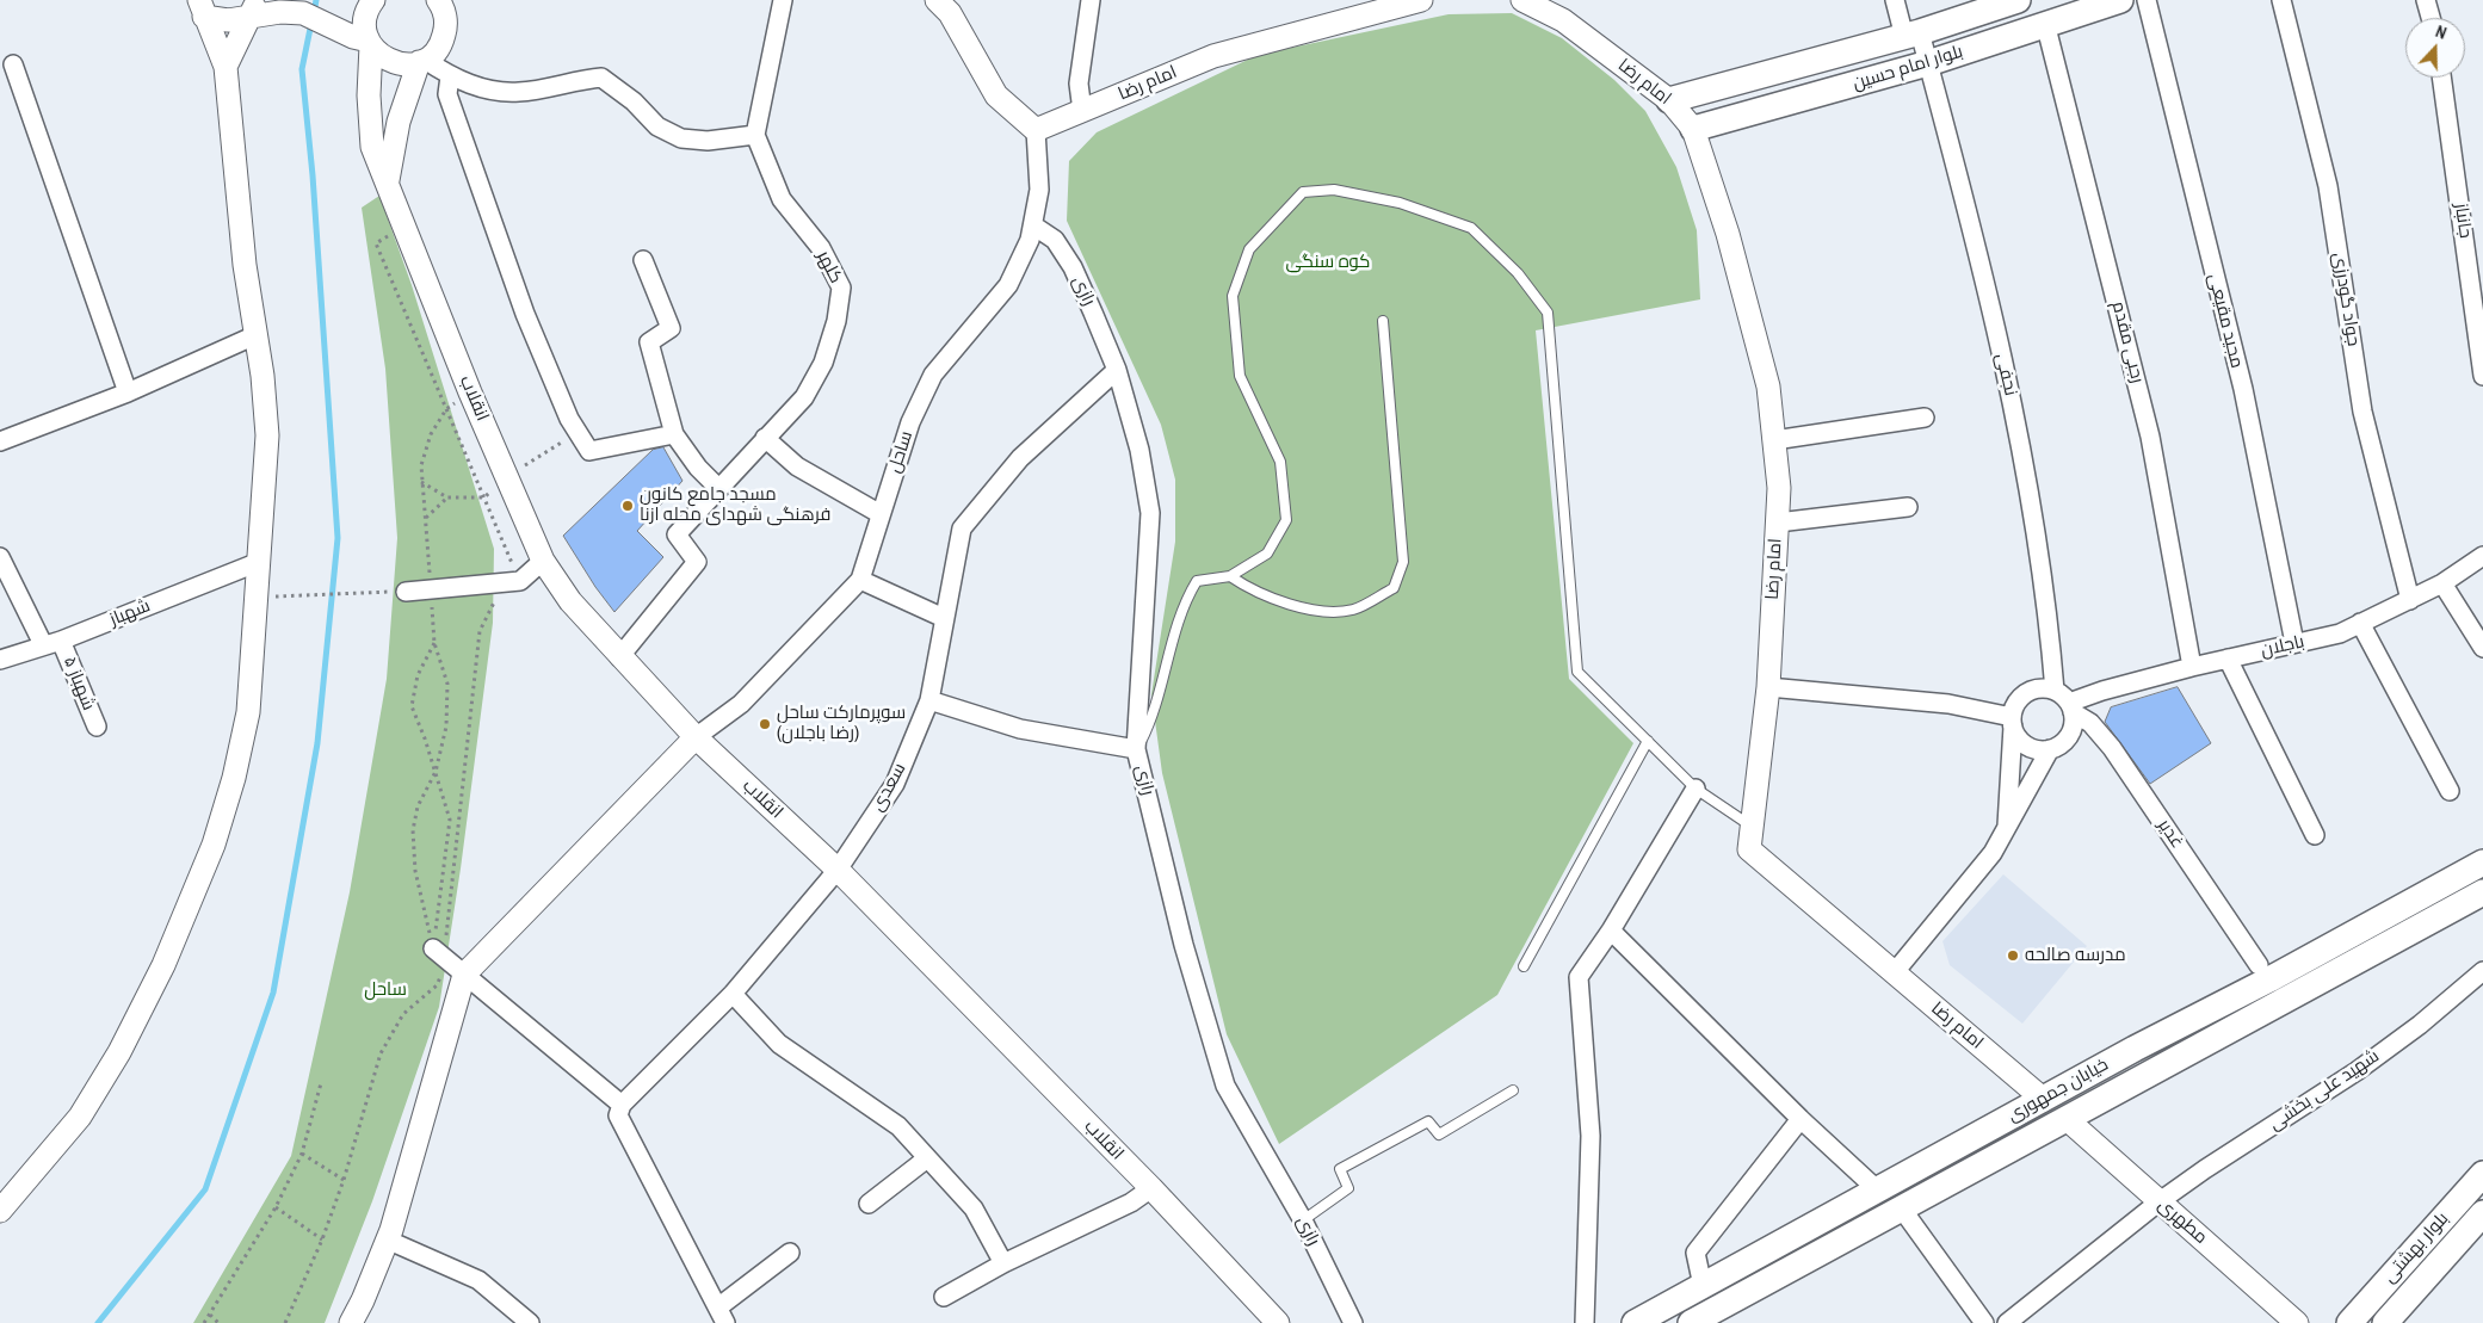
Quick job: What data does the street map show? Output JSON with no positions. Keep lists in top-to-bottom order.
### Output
{
  "streets": {
    "main road": ["بلوار امام حسین", "خیابان جمهوری", "بلوار بهشتی"],
    "street": [
      "امام رضا",
      "جانباز",
      "کلهر",
      "رازی",
      "جواد گودرزی",
      "مجید مقیعی",
      "رجبی مقدم",
      "نجفی",
      "انقلاب",
      "ساحل",
      "شهباز",
      "باجلان",
      "شهباز ۵",
      "سعدی",
      "غدیر",
      "شهید علی بخشی",
      "مطهری"
    ]
  },
  "crossings": [
    ["بلوار امام حسین", "امام رضا"],
    ["بلوار امام حسین", "رجبی مقدم"],
    ["بلوار امام حسین", "نجفی"],
    ["امام رضا", "ساحل"],
    ["امام رضا", "خیابان جمهوری"],
    ["کلهر", "انقلاب"],
    ["رازی", "ساحل"],
    ["رازی", "سعدی"],
    ["جواد گودرزی", "باجلان"],
    ["مجید مقیعی", "باجلان"],
    ["رجبی مقدم", "باجلان"],
    ["نجفی", "باجلان"],
    ["نجفی", "غدیر"],
    ["انقلاب", "ساحل"],
    ["انقلاب", "سعدی"],
    ["شهباز", "شهباز ۵"],
    ["باجلان", "غدیر"],
    ["خیابان جمهوری", "مطهری"],
    ["شهید علی بخشی", "مطهری"]
  ],
  "parks": ["کوه سنگی", "ساحل"],
  "places": ["مسجد جامع کانون فرهنگی شهدای محله ازنا", "سوپرمارکت ساحل (رضا باجلان)", "مدرسه صالحه"],
  "north": "top"
}
